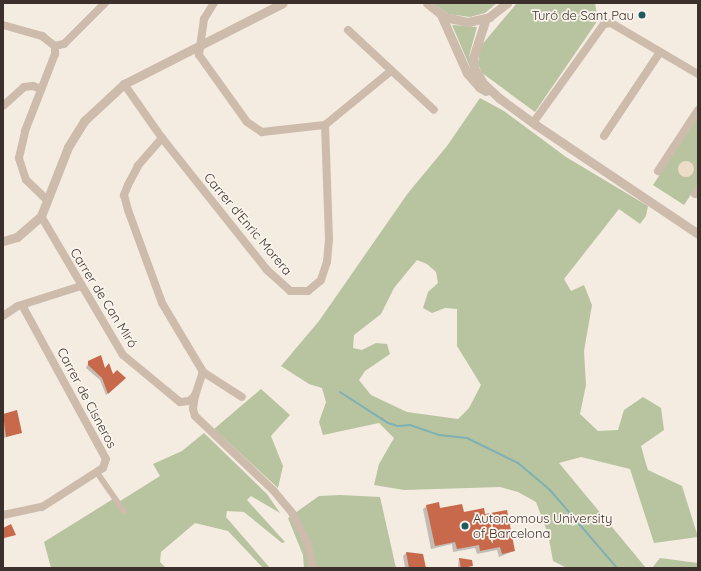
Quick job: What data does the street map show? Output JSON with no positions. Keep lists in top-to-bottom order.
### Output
{
  "streets": {
    "street": ["Carrer d'Enric Morera", "Carrer de Can Miró", "Carrer de Cisneros"]
  },
  "places": ["Turó de Sant Pau", "Autonomous University of Barcelona"]
}
